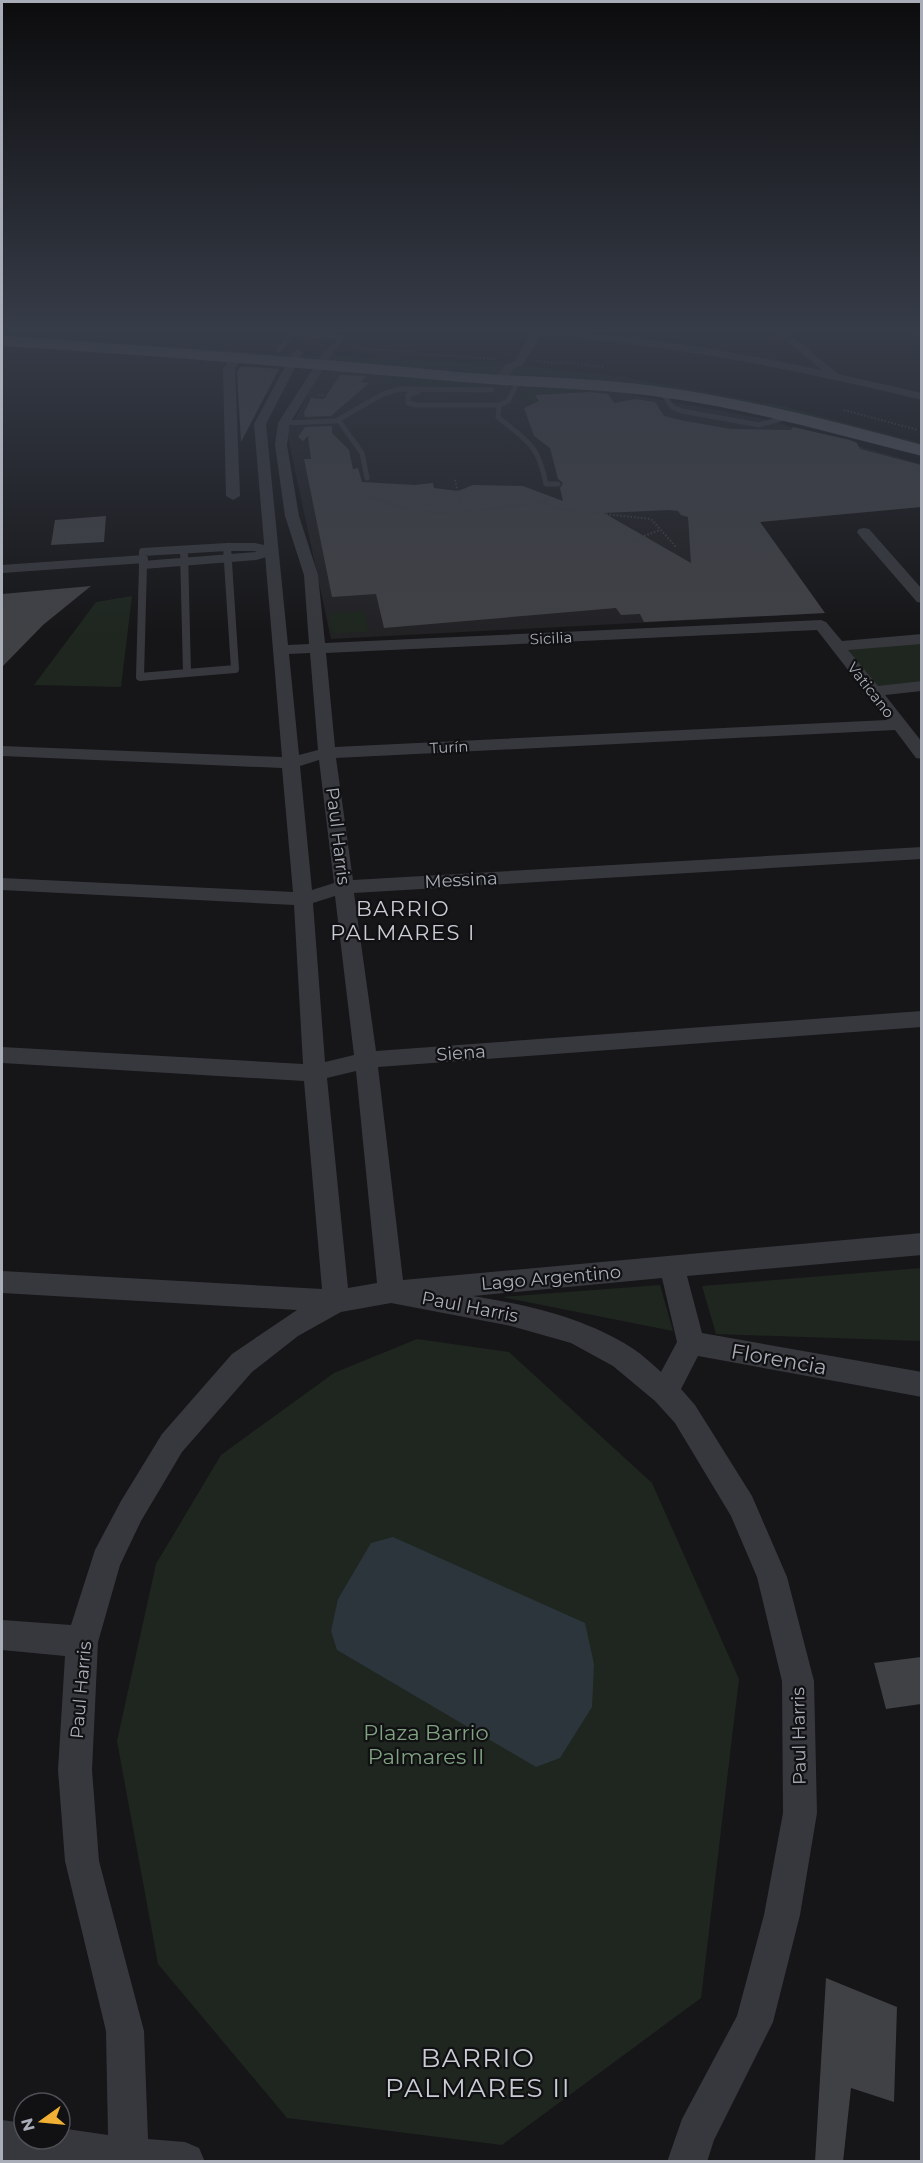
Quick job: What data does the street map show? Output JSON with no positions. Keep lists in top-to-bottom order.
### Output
{
  "streets": {
    "street": [
      "Sicilia",
      "Vaticano",
      "Turín",
      "Paul Harris",
      "Messina",
      "Siena",
      "Lago Argentino",
      "Florencia"
    ]
  },
  "crossings": [
    ["Sicilia", "Vaticano"],
    ["Sicilia", "Paul Harris"],
    ["Vaticano", "Turín"],
    ["Turín", "Paul Harris"],
    ["Paul Harris", "Messina"],
    ["Paul Harris", "Siena"],
    ["Paul Harris", "Lago Argentino"]
  ],
  "districts": ["BARRIO PALMARES I", "BARRIO PALMARES II"],
  "parks": ["Plaza Barrio Palmares II"],
  "north": "left"
}
